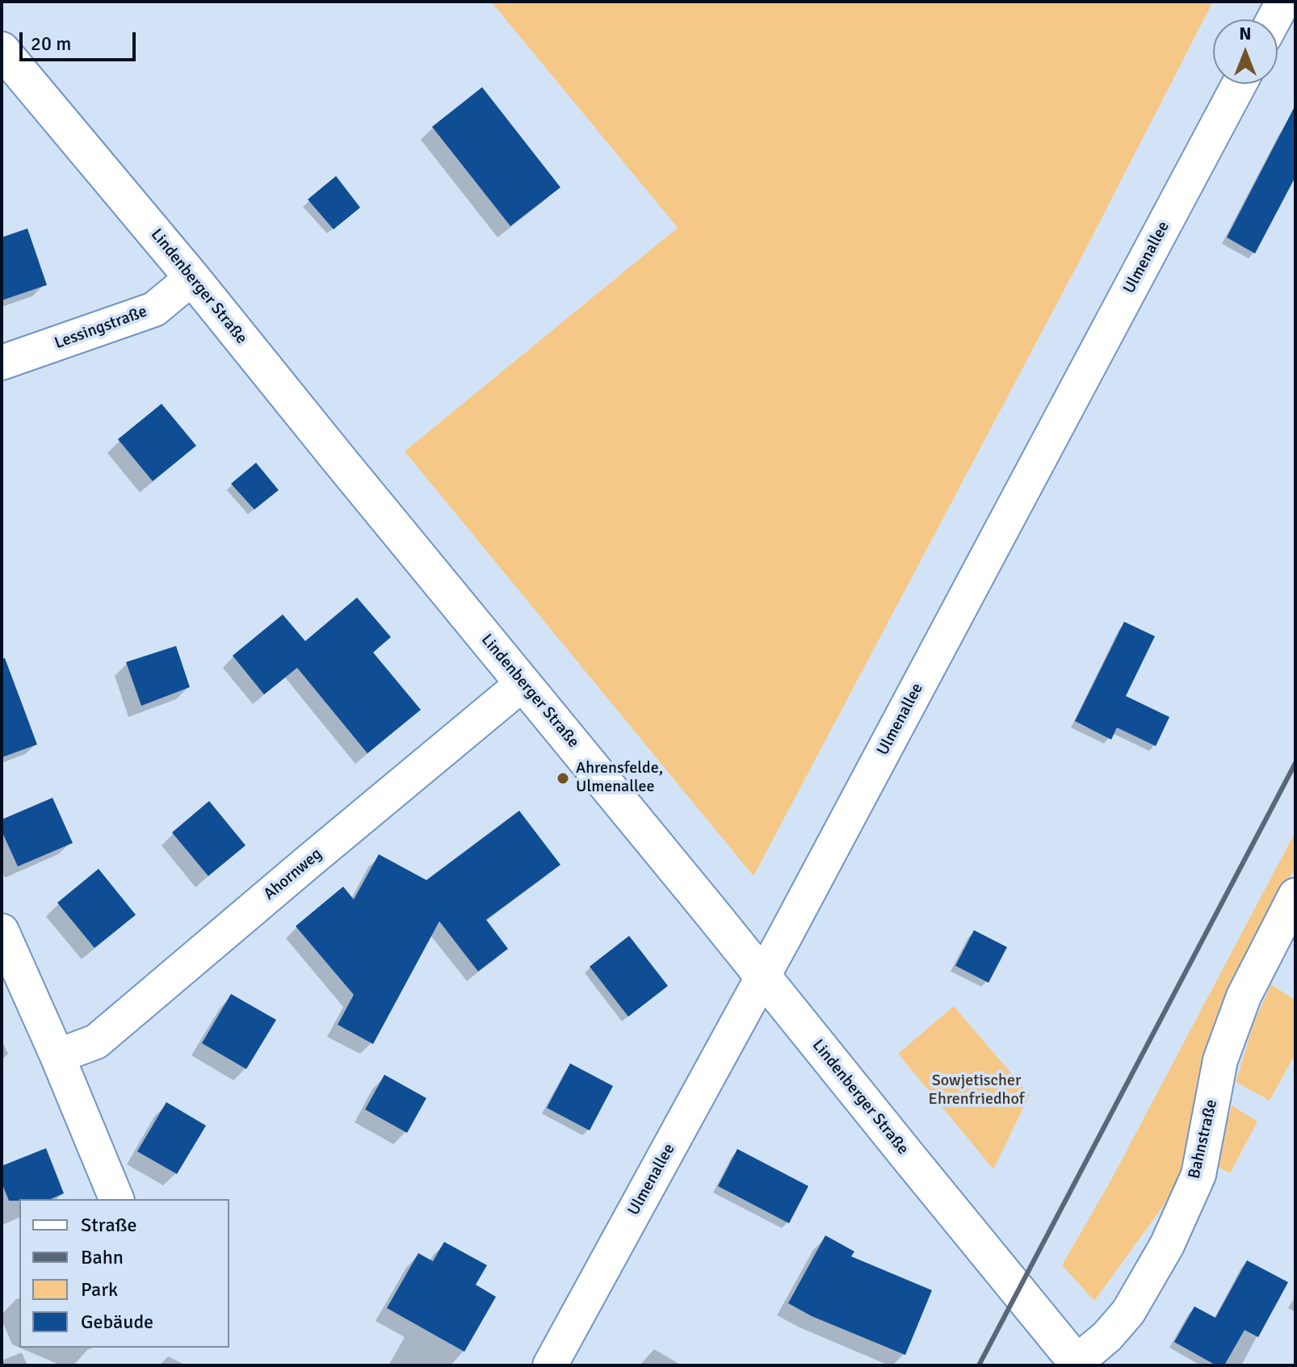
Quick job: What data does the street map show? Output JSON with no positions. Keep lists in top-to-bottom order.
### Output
{
  "streets": {
    "street": [
      "Ulmenallee",
      "Lindenberger Straße",
      "Lessingstraße",
      "Ahornweg",
      "Bahnstraße"
    ]
  },
  "crossings": [
    ["Ulmenallee", "Lindenberger Straße"],
    ["Lindenberger Straße", "Lessingstraße"],
    ["Lindenberger Straße", "Ahornweg"],
    ["Lindenberger Straße", "Bahnstraße"]
  ],
  "parks": ["Sowjetischer Ehrenfriedhof"],
  "places": ["Ahrensfelde, Ulmenallee"],
  "legend": [
    "Straße",
    "Bahn",
    "Park",
    "Gebäude"
  ],
  "scale_bar": "20 m",
  "north": "top"
}
